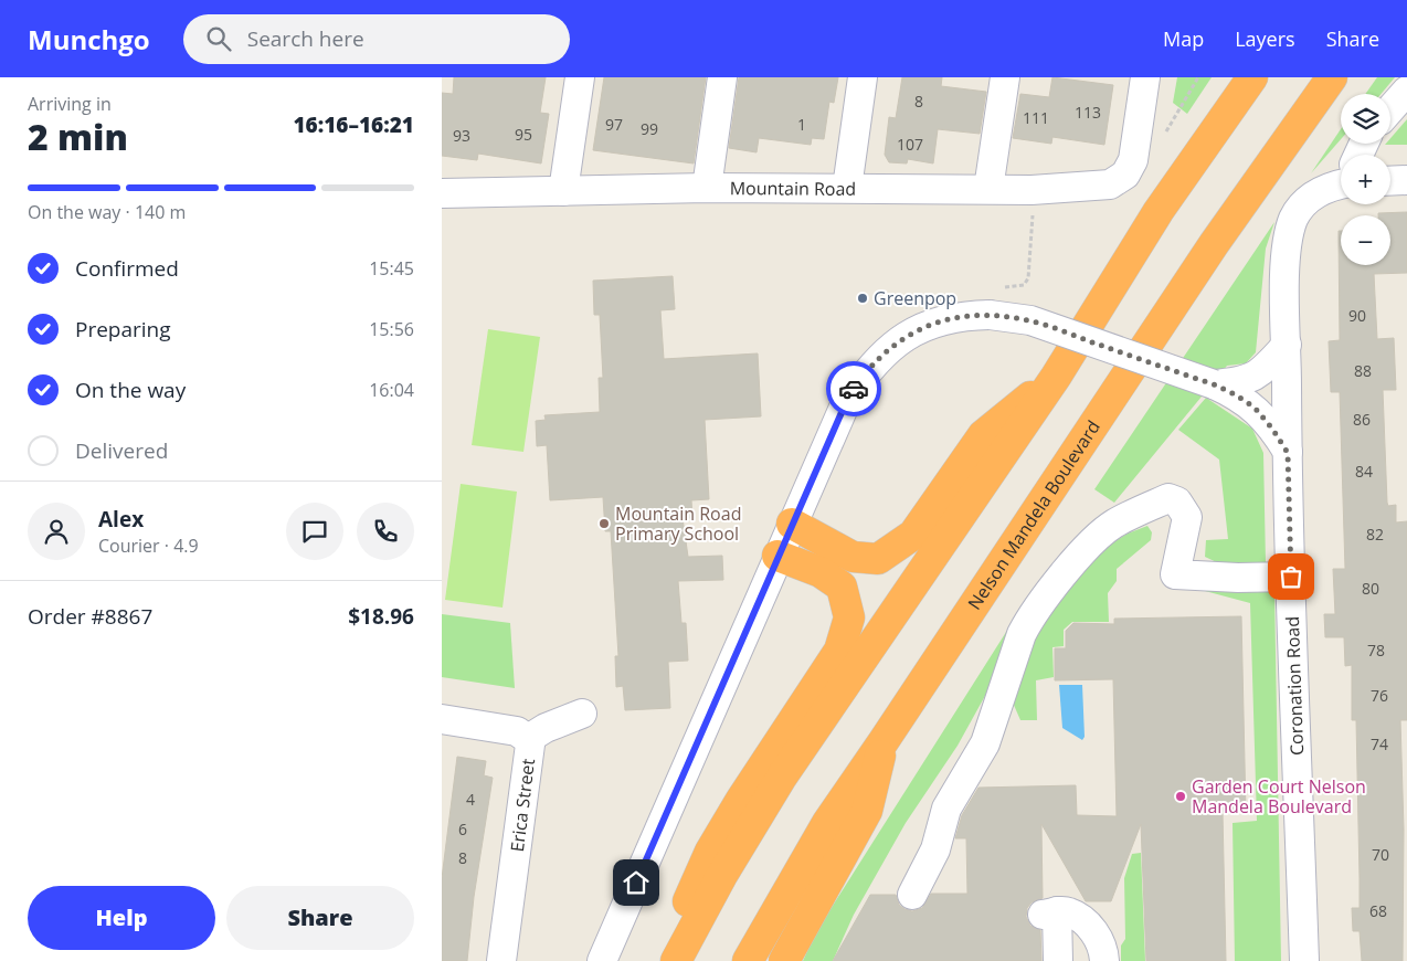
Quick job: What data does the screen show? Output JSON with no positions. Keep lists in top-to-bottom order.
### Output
{
  "streets": {
    "highway": ["Nelson Mandela Boulevard"],
    "street": ["Mountain Road", "Coronation Road", "Erica Street"]
  },
  "places": ["Greenpop", "Mountain Road Primary School", "Garden Court Nelson Mandela Boulevard"],
  "house_numbers": [
    "8",
    "113",
    "111",
    "97",
    "1",
    "99",
    "95",
    "93",
    "107",
    "90",
    "88",
    "86",
    "84",
    "82",
    "80",
    "78",
    "76",
    "74",
    "4",
    "6",
    "70",
    "8",
    "68"
  ],
  "page": {
    "header": "Munchgo",
    "search": "Search here",
    "nav": ["Map", "Layers", "Share"],
    "heading": ["2 min", "Arriving in", "16:16–16:21"],
    "panel": [
      "Alex",
      "Courier · 4.9",
      "Order #8867",
      "$18.96"
    ],
    "map_buttons": ["+", "−"],
    "bar": "On the way · 140 m",
    "list": [
      ["Confirmed", "15:45"],
      ["Preparing", "15:56"],
      ["On the way", "16:04"],
      "Delivered"
    ],
    "buttons": ["Help", "Share"]
  }
}
